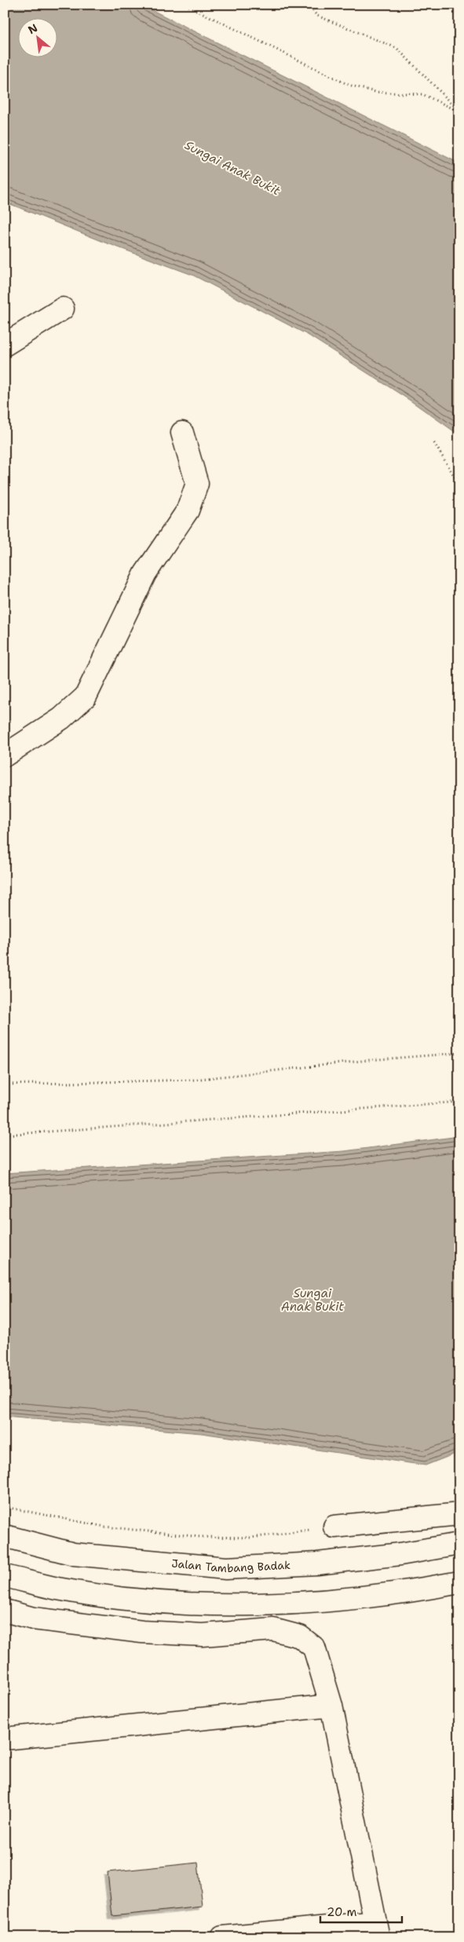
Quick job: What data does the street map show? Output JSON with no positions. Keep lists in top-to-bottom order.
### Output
{
  "streets": {
    "street": ["Jalan Tambang Badak"]
  },
  "water": ["Sungai Anak Bukit"],
  "scale_bar": "20 m",
  "north": "top left"
}
